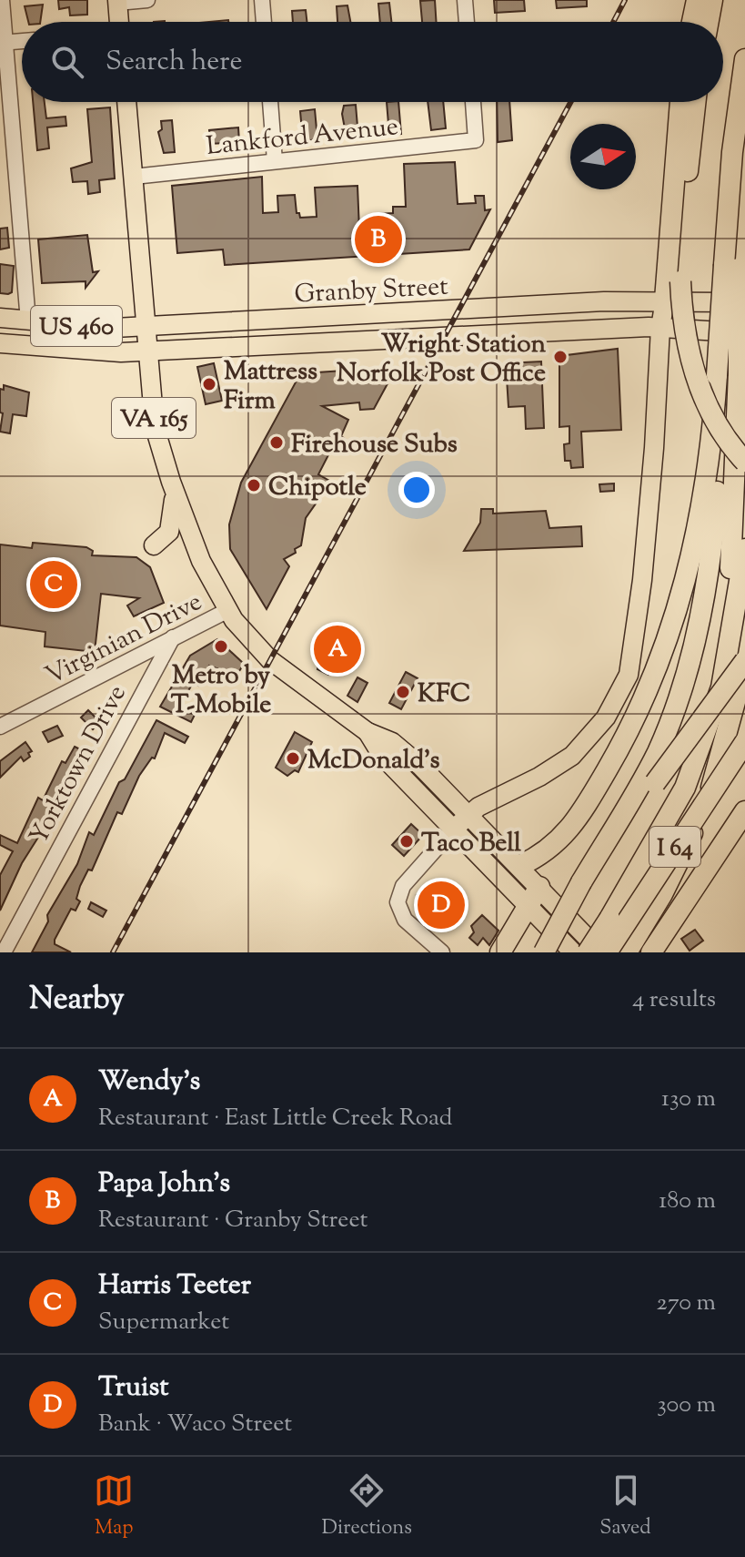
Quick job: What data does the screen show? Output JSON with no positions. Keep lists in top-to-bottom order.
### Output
{
  "streets": {
    "highway": ["I 64"],
    "main road": ["Granby Street", "US 460", "VA 165"],
    "street": ["Lankford Avenue", "Virginian Drive", "Yorktown Drive"]
  },
  "crossings": [
    ["Lankford Avenue", "VA 165"],
    ["Granby Street", "VA 165"],
    ["VA 165", "Virginian Drive"],
    ["Virginian Drive", "Yorktown Drive"]
  ],
  "places": [
    "Wright Station Norfolk Post Office",
    "Mattress Firm",
    "Firehouse Subs",
    "Chipotle",
    "Metro by T-Mobile",
    "KFC",
    "McDonald's",
    "Taco Bell"
  ],
  "north": "right",
  "page": {
    "search": "Search here",
    "pins": [
      "B",
      "C",
      "A",
      "D"
    ],
    "heading": ["Nearby", "4 results"],
    "list": [
      {
        "mark": "A",
        "name": "Wendy's",
        "note": "Restaurant · East Little Creek Road",
        "value": "130 m"
      },
      {
        "mark": "B",
        "name": "Papa John's",
        "note": "Restaurant · Granby Street",
        "value": "180 m"
      },
      {
        "mark": "C",
        "name": "Harris Teeter",
        "note": "Supermarket",
        "value": "270 m"
      },
      {
        "mark": "D",
        "name": "Truist",
        "note": "Bank · Waco Street",
        "value": "300 m"
      }
    ],
    "nav": ["Map", "Directions", "Saved"]
  }
}
